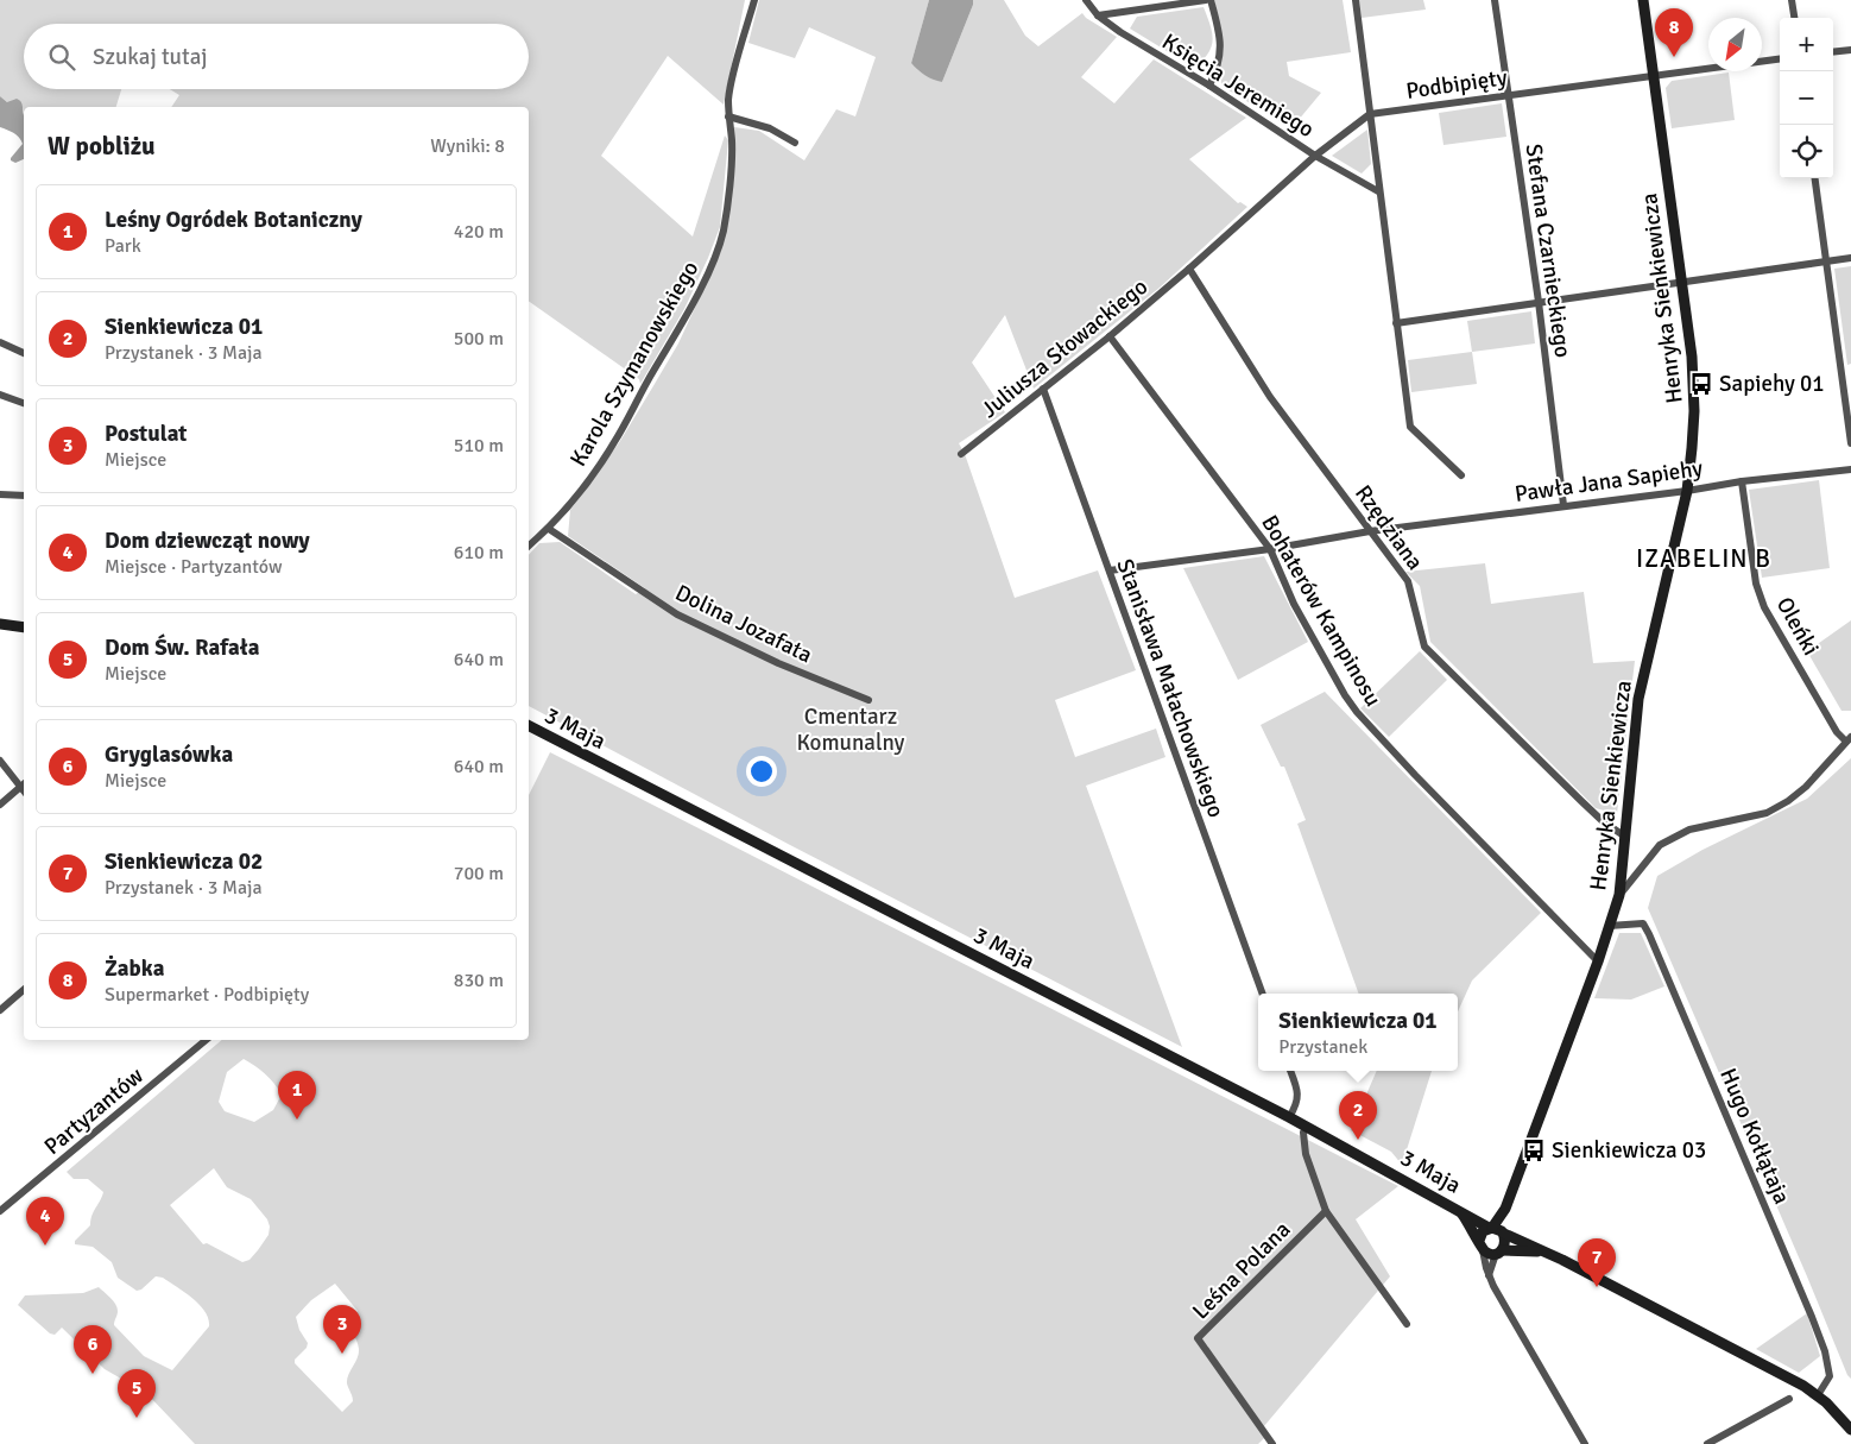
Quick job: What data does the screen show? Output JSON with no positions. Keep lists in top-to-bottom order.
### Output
{
  "streets": {
    "street": [
      "Podbipięty",
      "Księcia Jeremiego",
      "Stefana Czarnieckiego",
      "Henryka Sienkiewicza",
      "Juliusza Słowackiego",
      "Karola Szymanowskiego",
      "Pawła Jana Sapiehy",
      "Rzędziana",
      "Bohaterów Kampinosu",
      "Dolina Jozafata",
      "Oleńki",
      "Stanisława Małachowskiego",
      "3 Maja",
      "Partyzantów",
      "Hugo Kołłątaja",
      "Leśna Polana"
    ]
  },
  "crossings": [
    ["Podbipięty", "Księcia Jeremiego"],
    ["Podbipięty", "Stefana Czarnieckiego"],
    ["Podbipięty", "Henryka Sienkiewicza"],
    ["Podbipięty", "Juliusza Słowackiego"],
    ["Podbipięty", "Rzędziana"],
    ["Stefana Czarnieckiego", "Pawła Jana Sapiehy"],
    ["Henryka Sienkiewicza", "Pawła Jana Sapiehy"],
    ["Henryka Sienkiewicza", "Rzędziana"],
    ["Henryka Sienkiewicza", "Bohaterów Kampinosu"],
    ["Henryka Sienkiewicza", "3 Maja"],
    ["Henryka Sienkiewicza", "Hugo Kołłątaja"],
    ["Juliusza Słowackiego", "Rzędziana"],
    ["Juliusza Słowackiego", "Bohaterów Kampinosu"],
    ["Juliusza Słowackiego", "Stanisława Małachowskiego"],
    ["Karola Szymanowskiego", "Dolina Jozafata"],
    ["Pawła Jana Sapiehy", "Rzędziana"],
    ["Pawła Jana Sapiehy", "Bohaterów Kampinosu"],
    ["Pawła Jana Sapiehy", "Oleńki"],
    ["Pawła Jana Sapiehy", "Stanisława Małachowskiego"],
    ["3 Maja", "Hugo Kołłątaja"]
  ],
  "districts": ["IZABELIN B"],
  "parks": ["Cmentarz Komunalny"],
  "places": {
    "bus stop": ["Sapiehy 01", "Sienkiewicza 03"]
  },
  "north": "bottom left",
  "page": {
    "pins": [
      "8",
      "1",
      "2",
      "4",
      "7",
      "3",
      "6",
      "5"
    ],
    "map_buttons": ["+", "−"],
    "search": "Szukaj tutaj",
    "heading": ["W pobliżu", "Wyniki: 8"],
    "list": [
      {
        "mark": "1",
        "name": "Leśny Ogródek Botaniczny",
        "note": "Park",
        "value": "420 m"
      },
      {
        "mark": "2",
        "name": "Sienkiewicza 01",
        "note": "Przystanek · 3 Maja",
        "value": "500 m"
      },
      {
        "mark": "3",
        "name": "Postulat",
        "note": "Miejsce",
        "value": "510 m"
      },
      {
        "mark": "4",
        "name": "Dom dziewcząt nowy",
        "note": "Miejsce · Partyzantów",
        "value": "610 m"
      },
      {
        "mark": "5",
        "name": "Dom Św. Rafała",
        "note": "Miejsce",
        "value": "640 m"
      },
      {
        "mark": "6",
        "name": "Gryglasówka",
        "note": "Miejsce",
        "value": "640 m"
      },
      {
        "mark": "7",
        "name": "Sienkiewicza 02",
        "note": "Przystanek · 3 Maja",
        "value": "700 m"
      },
      {
        "mark": "8",
        "name": "Żabka",
        "note": "Supermarket · Podbipięty",
        "value": "830 m"
      }
    ],
    "popup": ["Sienkiewicza 01", "Przystanek"]
  }
}
